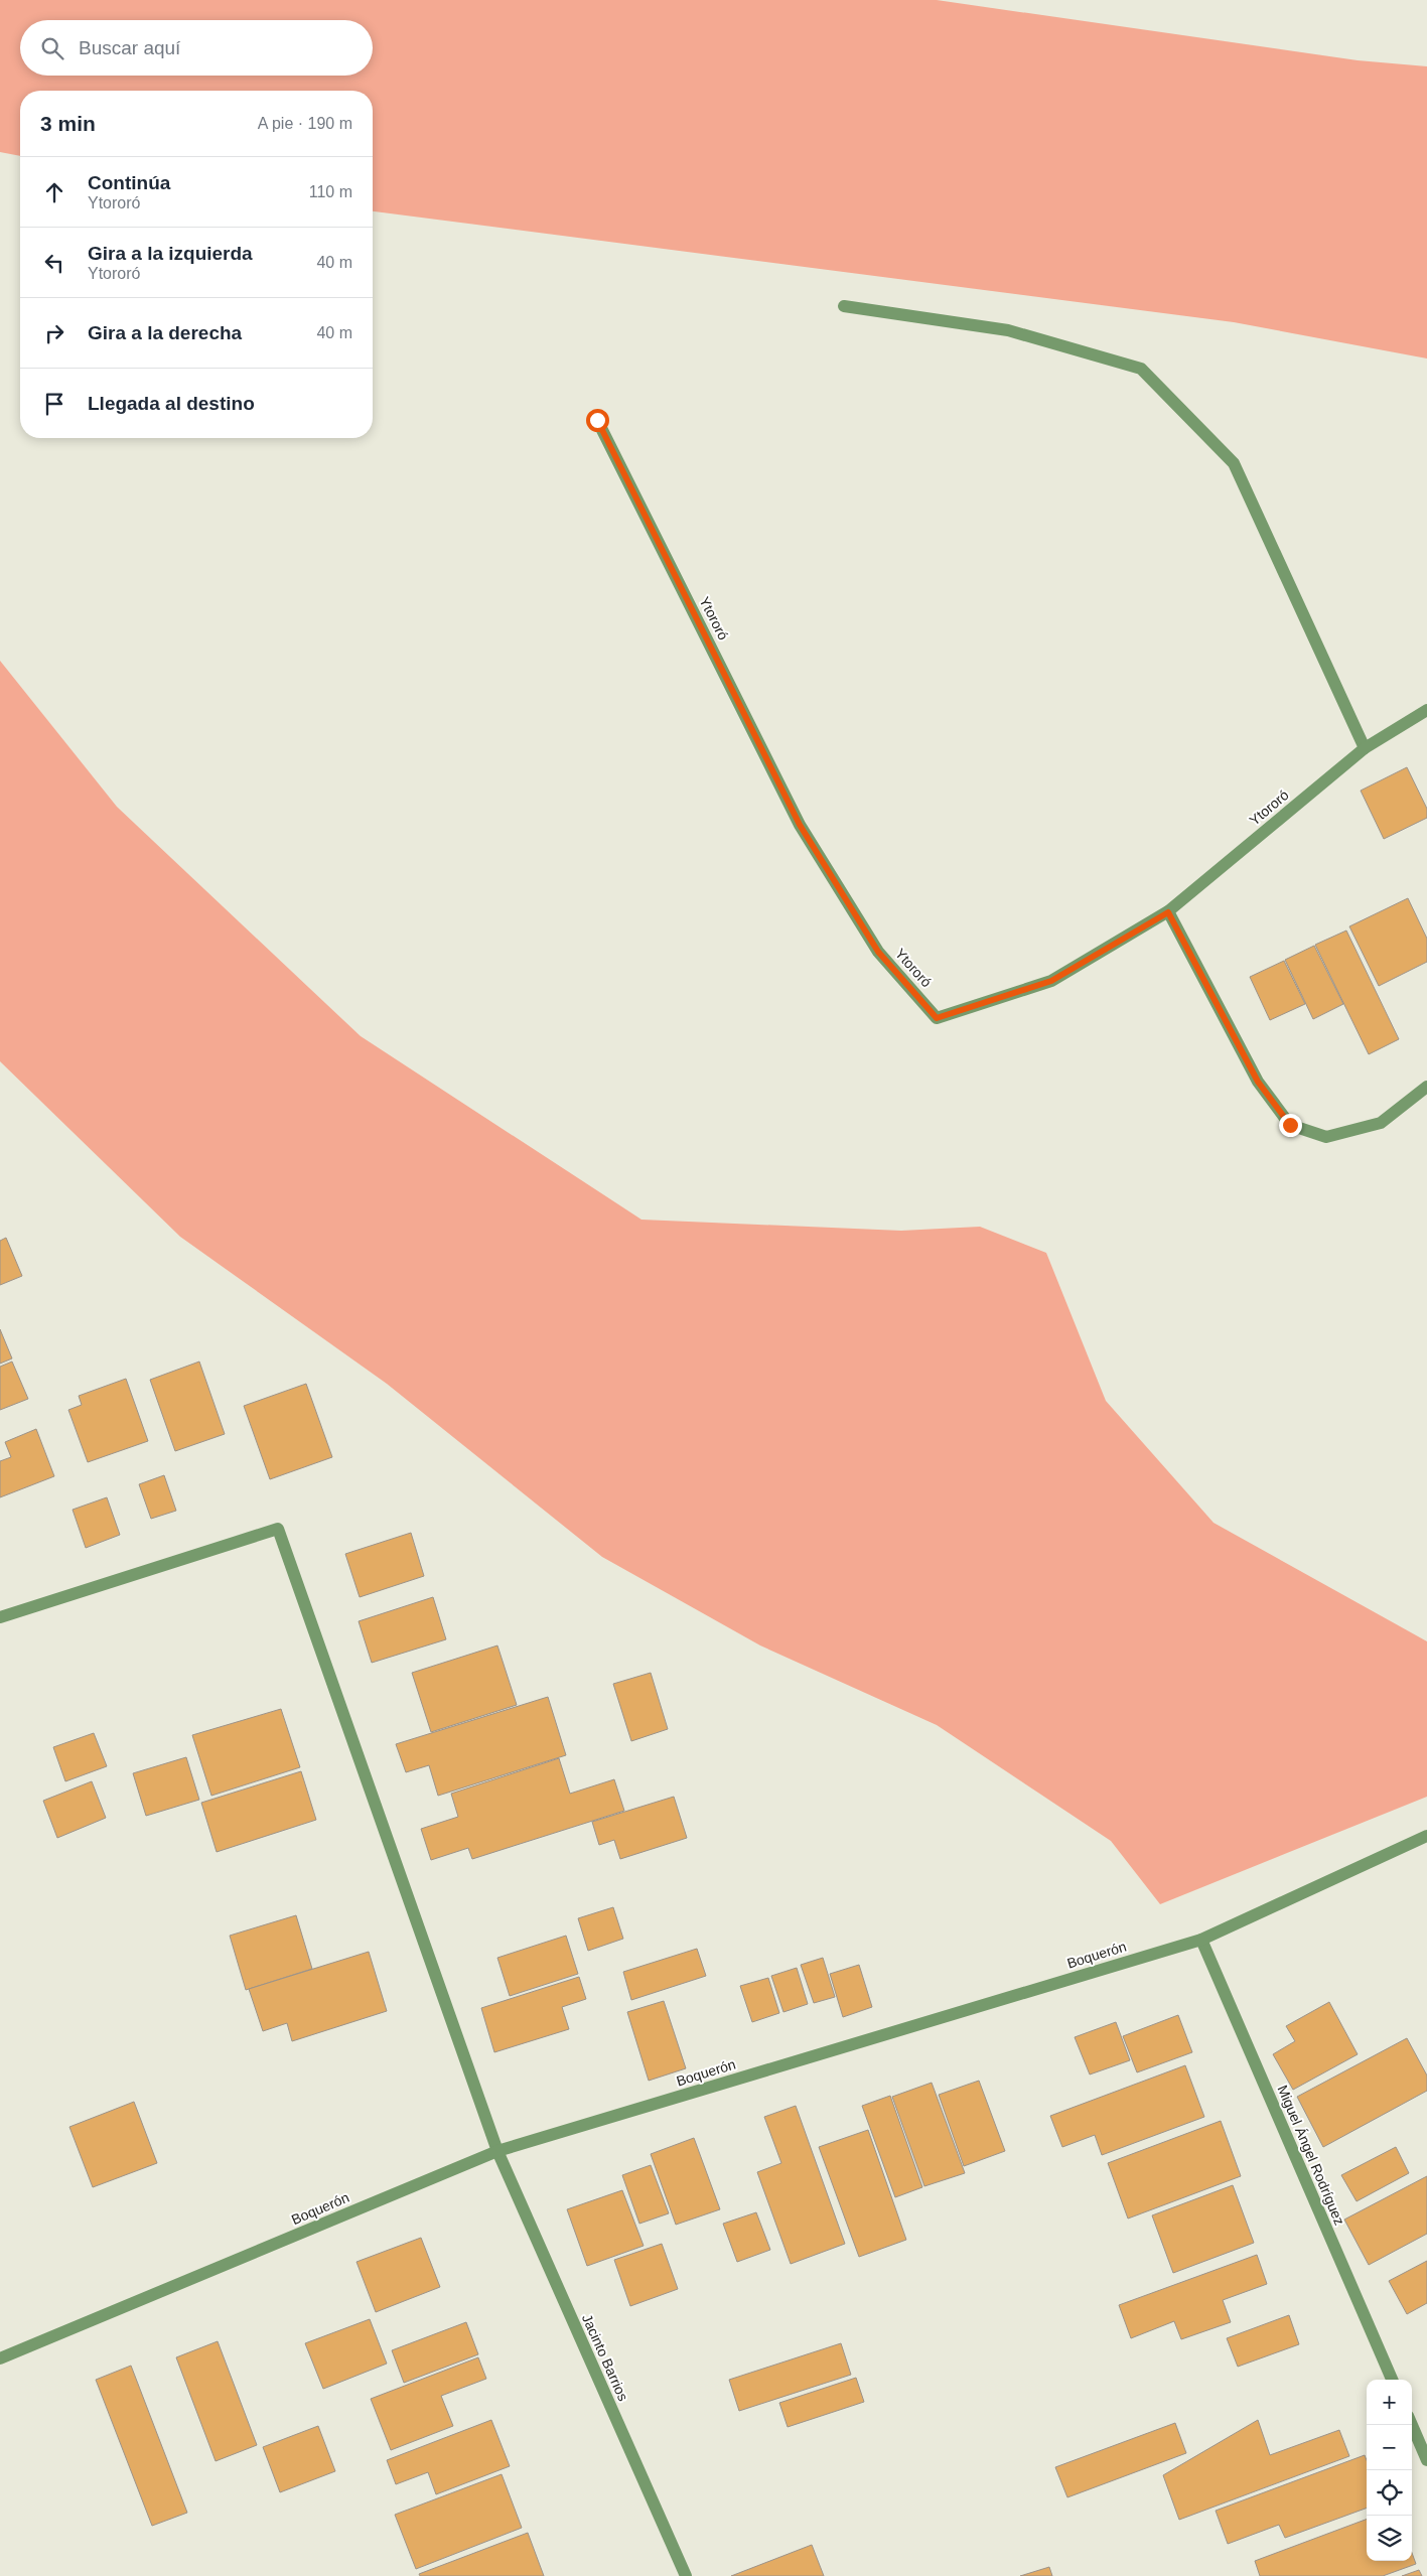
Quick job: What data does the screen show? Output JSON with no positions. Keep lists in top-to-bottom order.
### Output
{
  "streets": {
    "street": [
      "Ytororó",
      "Boquerón",
      "Miguel Ángel Rodríguez",
      "Jacinto Barrios"
    ]
  },
  "crossings": [
    ["Boquerón", "Miguel Ángel Rodríguez"],
    ["Boquerón", "Jacinto Barrios"]
  ],
  "page": {
    "search": "Buscar aquí",
    "heading": ["3 min", "A pie · 190 m"],
    "list": [
      ["Continúa", "Ytororó", "110 m"],
      ["Gira a la izquierda", "Ytororó", "40 m"],
      ["Gira a la derecha", "40 m"],
      "Llegada al destino"
    ],
    "map_buttons": ["+", "−"]
  }
}
